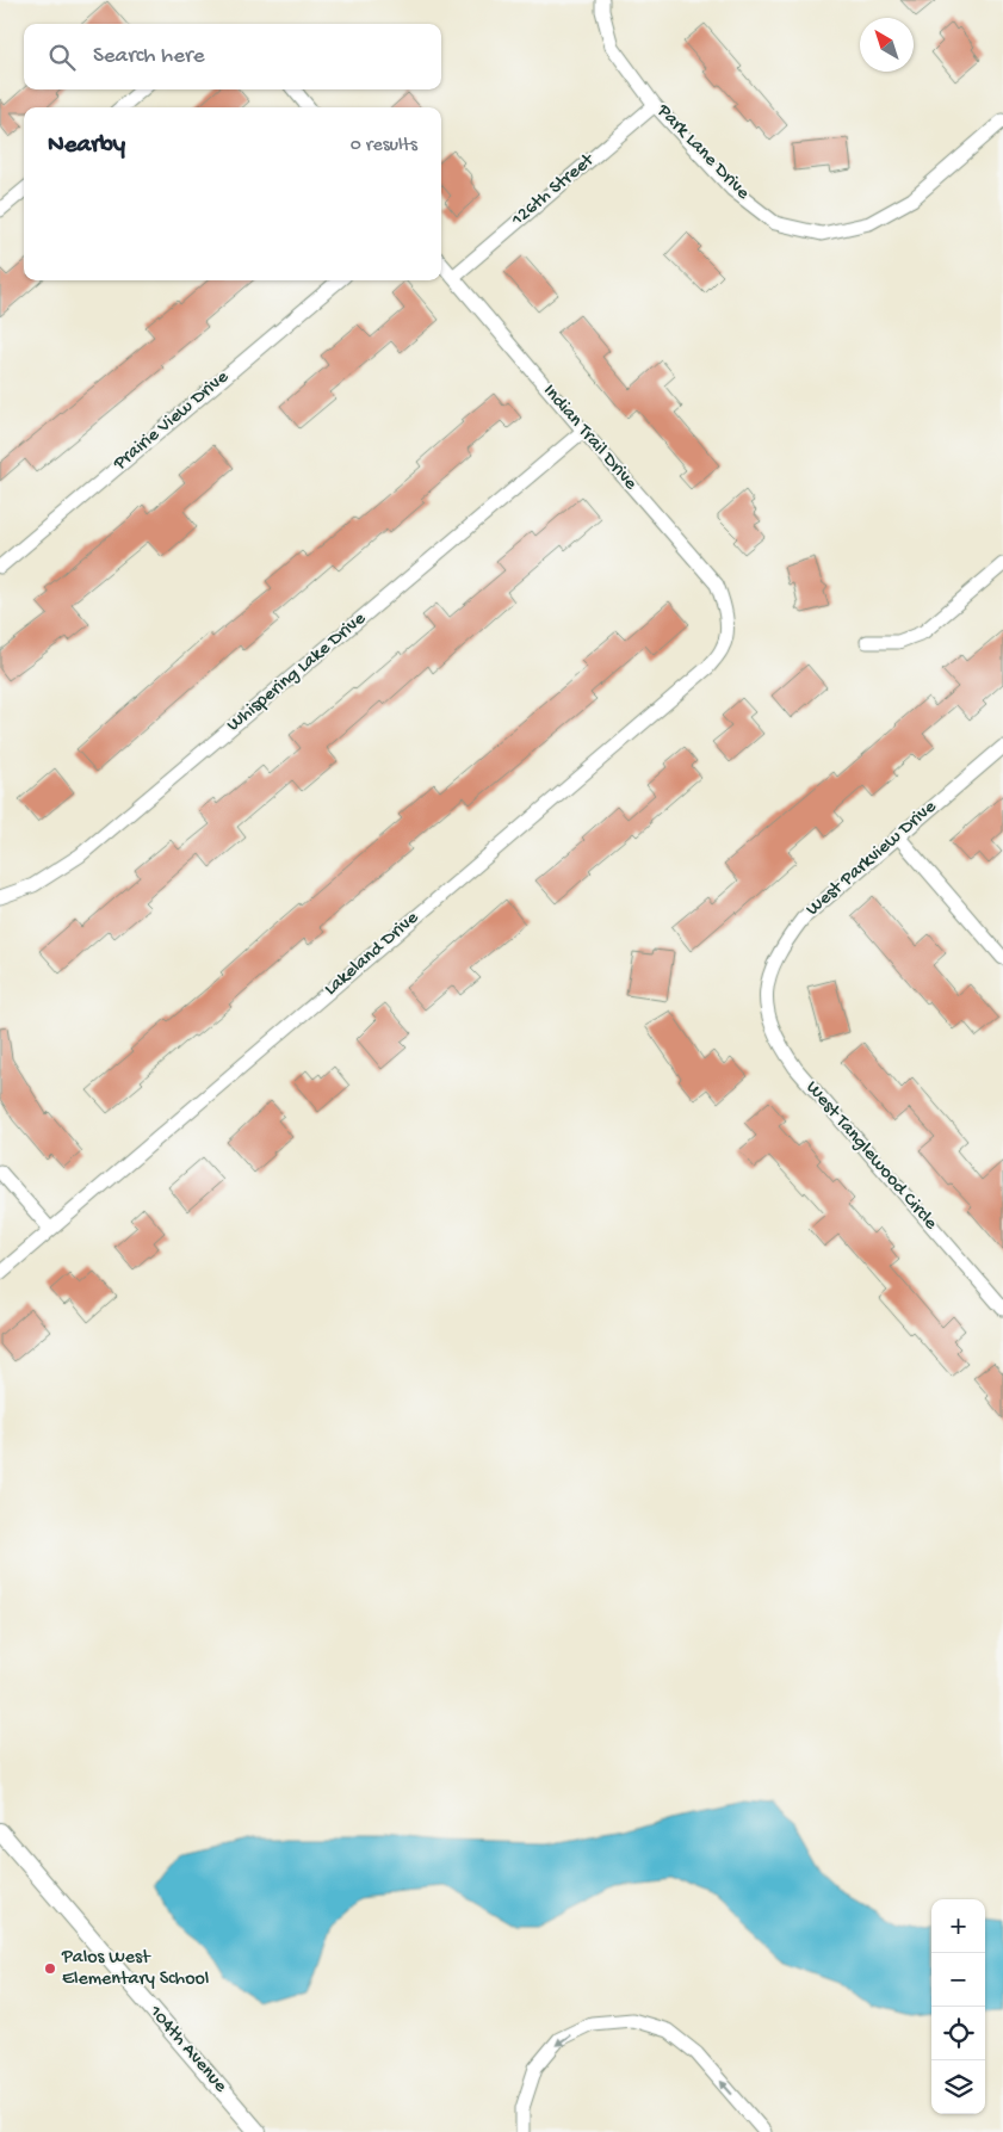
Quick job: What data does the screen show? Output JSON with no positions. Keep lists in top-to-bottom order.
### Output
{
  "streets": {
    "street": [
      "Park Lane Drive",
      "126th Street",
      "Prairie View Drive",
      "Indian Trail Drive",
      "Whispering Lake Drive",
      "West Parkview Drive",
      "Lakeland Drive",
      "West Tanglewood Circle",
      "104th Avenue"
    ]
  },
  "crossings": [
    ["Park Lane Drive", "126th Street"],
    ["126th Street", "Indian Trail Drive"],
    ["Indian Trail Drive", "Whispering Lake Drive"],
    ["Indian Trail Drive", "Lakeland Drive"],
    ["West Parkview Drive", "West Tanglewood Circle"]
  ],
  "places": ["Palos West Elementary School"],
  "north": "top left",
  "page": {
    "search": "Search here",
    "heading": ["Nearby", "0 results"],
    "map_buttons": ["+", "−"]
  }
}
